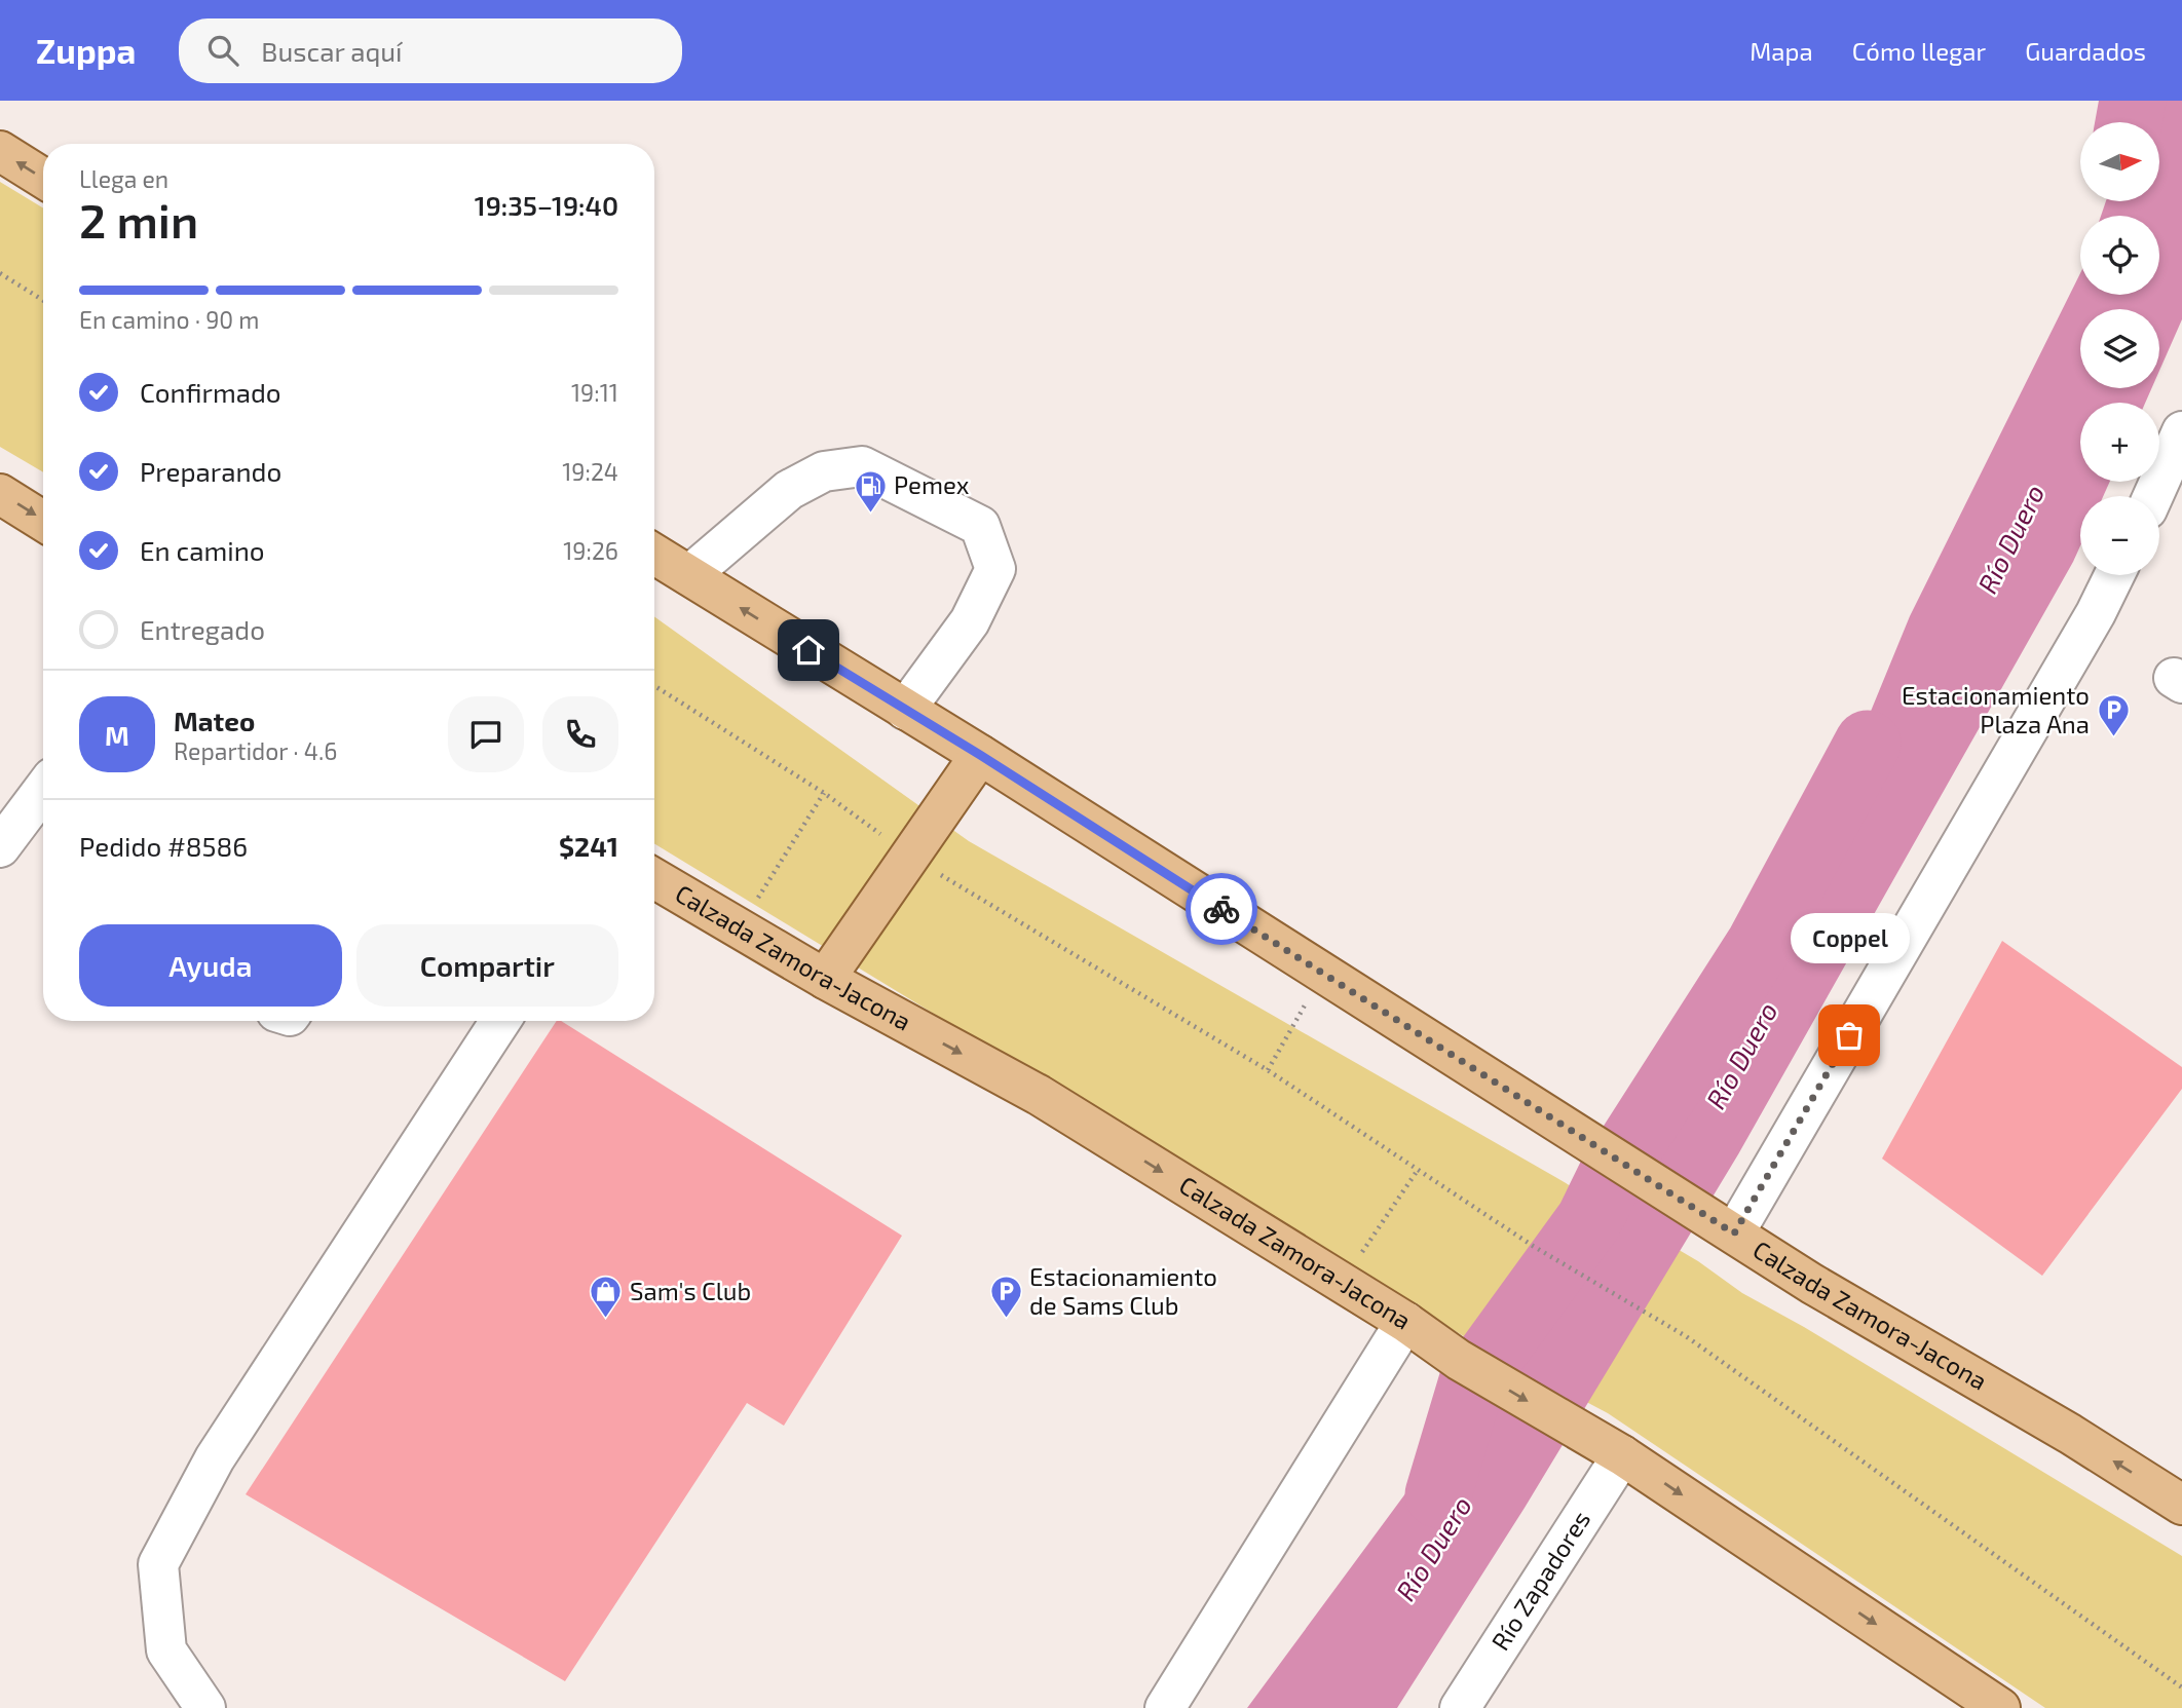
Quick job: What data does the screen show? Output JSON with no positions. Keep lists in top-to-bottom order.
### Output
{
  "streets": {
    "main road": ["Calzada Zamora-Jacona"],
    "street": ["Río Zapadores"]
  },
  "crossings": [
    ["Calzada Zamora-Jacona", "Río Zapadores"]
  ],
  "water": ["Río Duero"],
  "places": {
    "fuel station": ["Pemex"],
    "parking": ["Estacionamiento Plaza Ana", "Estacionamiento de Sams Club"],
    "other": ["Coppel"],
    "shop": ["Sam's Club"]
  },
  "north": "right",
  "page": {
    "header": "Zuppa",
    "search": "Buscar aquí",
    "nav": ["Mapa", "Cómo llegar", "Guardados"],
    "map_buttons": ["+", "−"],
    "heading": ["2 min", "Llega en", "19:35–19:40"],
    "panel": [
      "Mateo",
      "Repartidor · 4.6",
      "Pedido #8586",
      "$241"
    ],
    "bar": "En camino · 90 m",
    "list": [
      ["Confirmado", "19:11"],
      ["Preparando", "19:24"],
      ["En camino", "19:26"],
      "Entregado"
    ],
    "round": "M",
    "buttons": ["Ayuda", "Compartir"],
    "bubble": "Coppel"
  }
}
